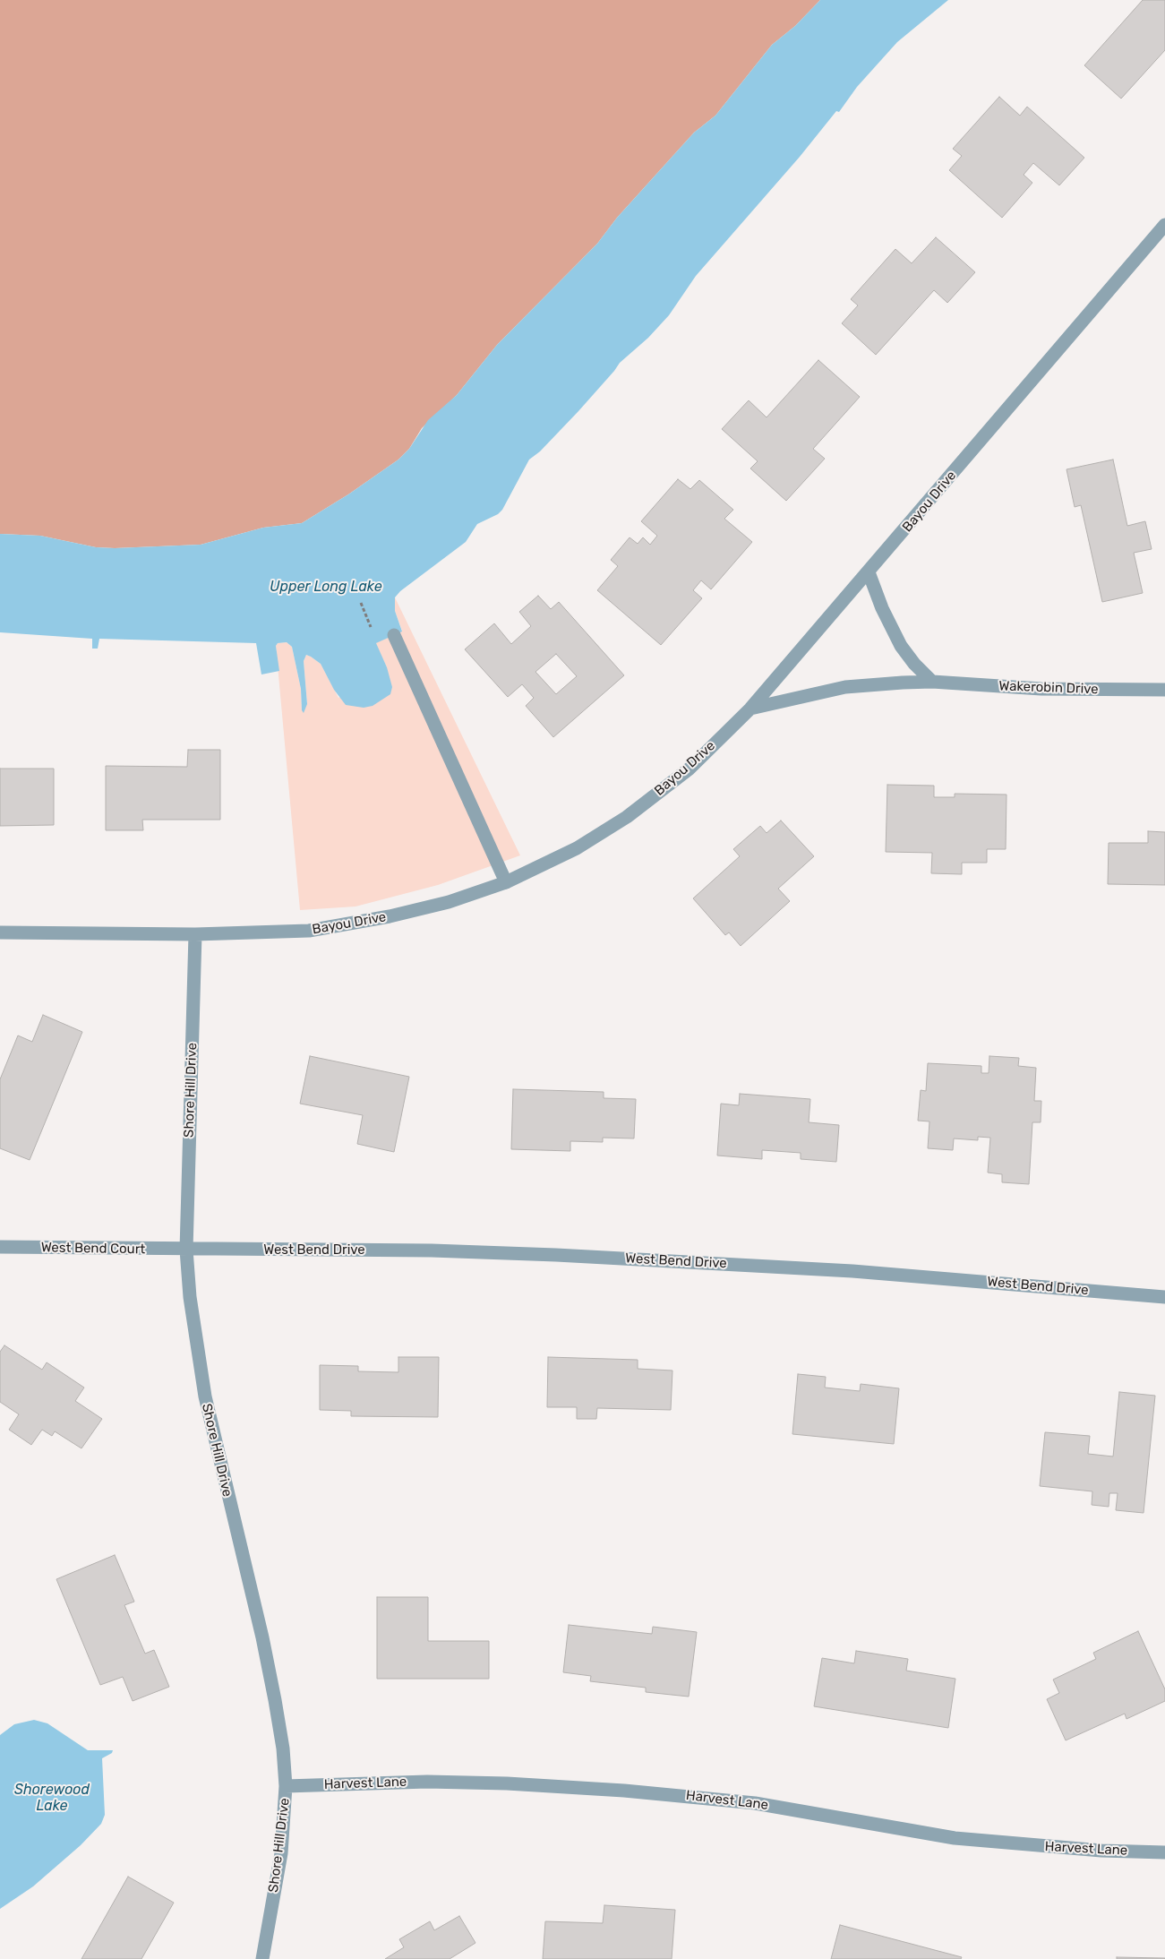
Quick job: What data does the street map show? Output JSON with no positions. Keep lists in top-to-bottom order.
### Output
{
  "streets": {
    "street": [
      "Bayou Drive",
      "Wakerobin Drive",
      "Shore Hill Drive",
      "West Bend Court",
      "West Bend Drive",
      "Harvest Lane"
    ]
  },
  "crossings": [
    ["Bayou Drive", "Wakerobin Drive"],
    ["Bayou Drive", "Shore Hill Drive"],
    ["Shore Hill Drive", "West Bend Court"],
    ["Shore Hill Drive", "West Bend Drive"],
    ["Shore Hill Drive", "Harvest Lane"],
    ["West Bend Court", "West Bend Drive"]
  ],
  "water": ["Upper Long Lake", "Shorewood Lake"]
}
